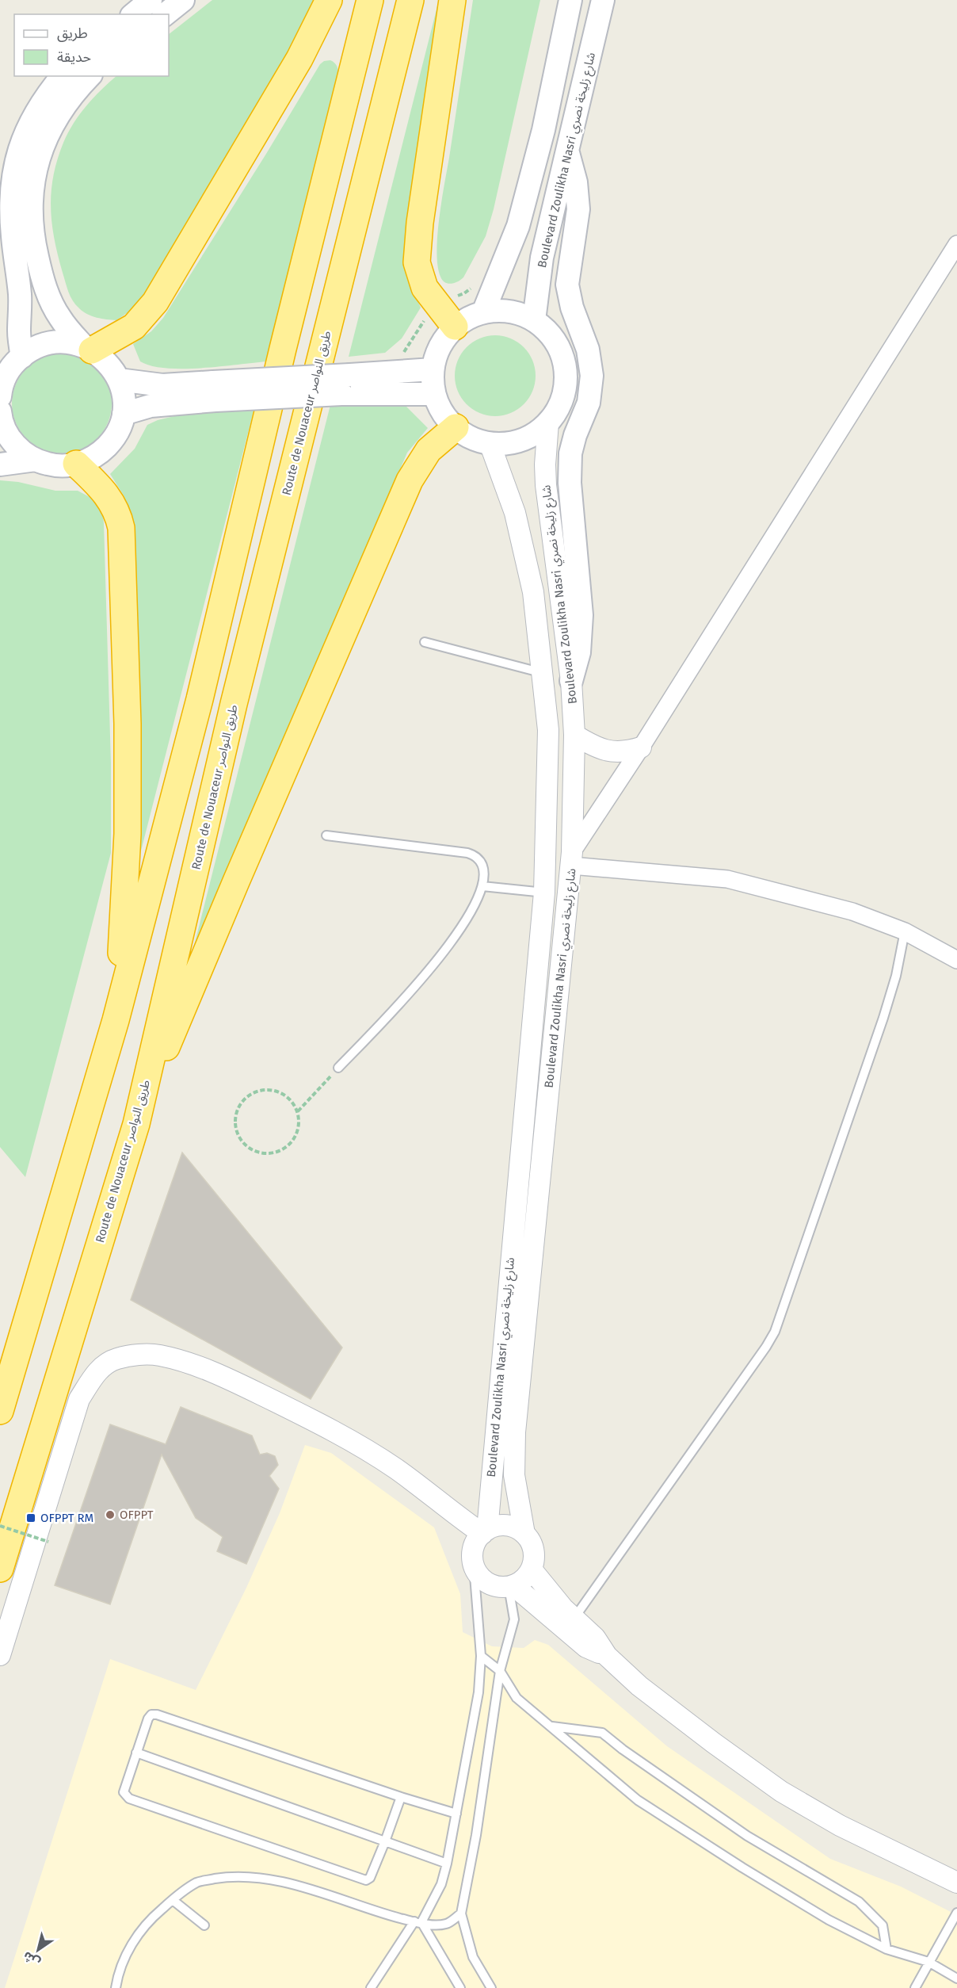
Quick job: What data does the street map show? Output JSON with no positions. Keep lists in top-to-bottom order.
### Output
{
  "streets": {
    "highway": ["Route de Nouaceur طريق النواصر"],
    "main road": ["Boulevard Zoulikha Nasri شارع زليخة نصري"]
  },
  "places": {
    "other": ["OFPPT"],
    "transit": ["OFPPT RM"]
  },
  "legend": ["طريق", "حديقة"],
  "north": "bottom left"
}
